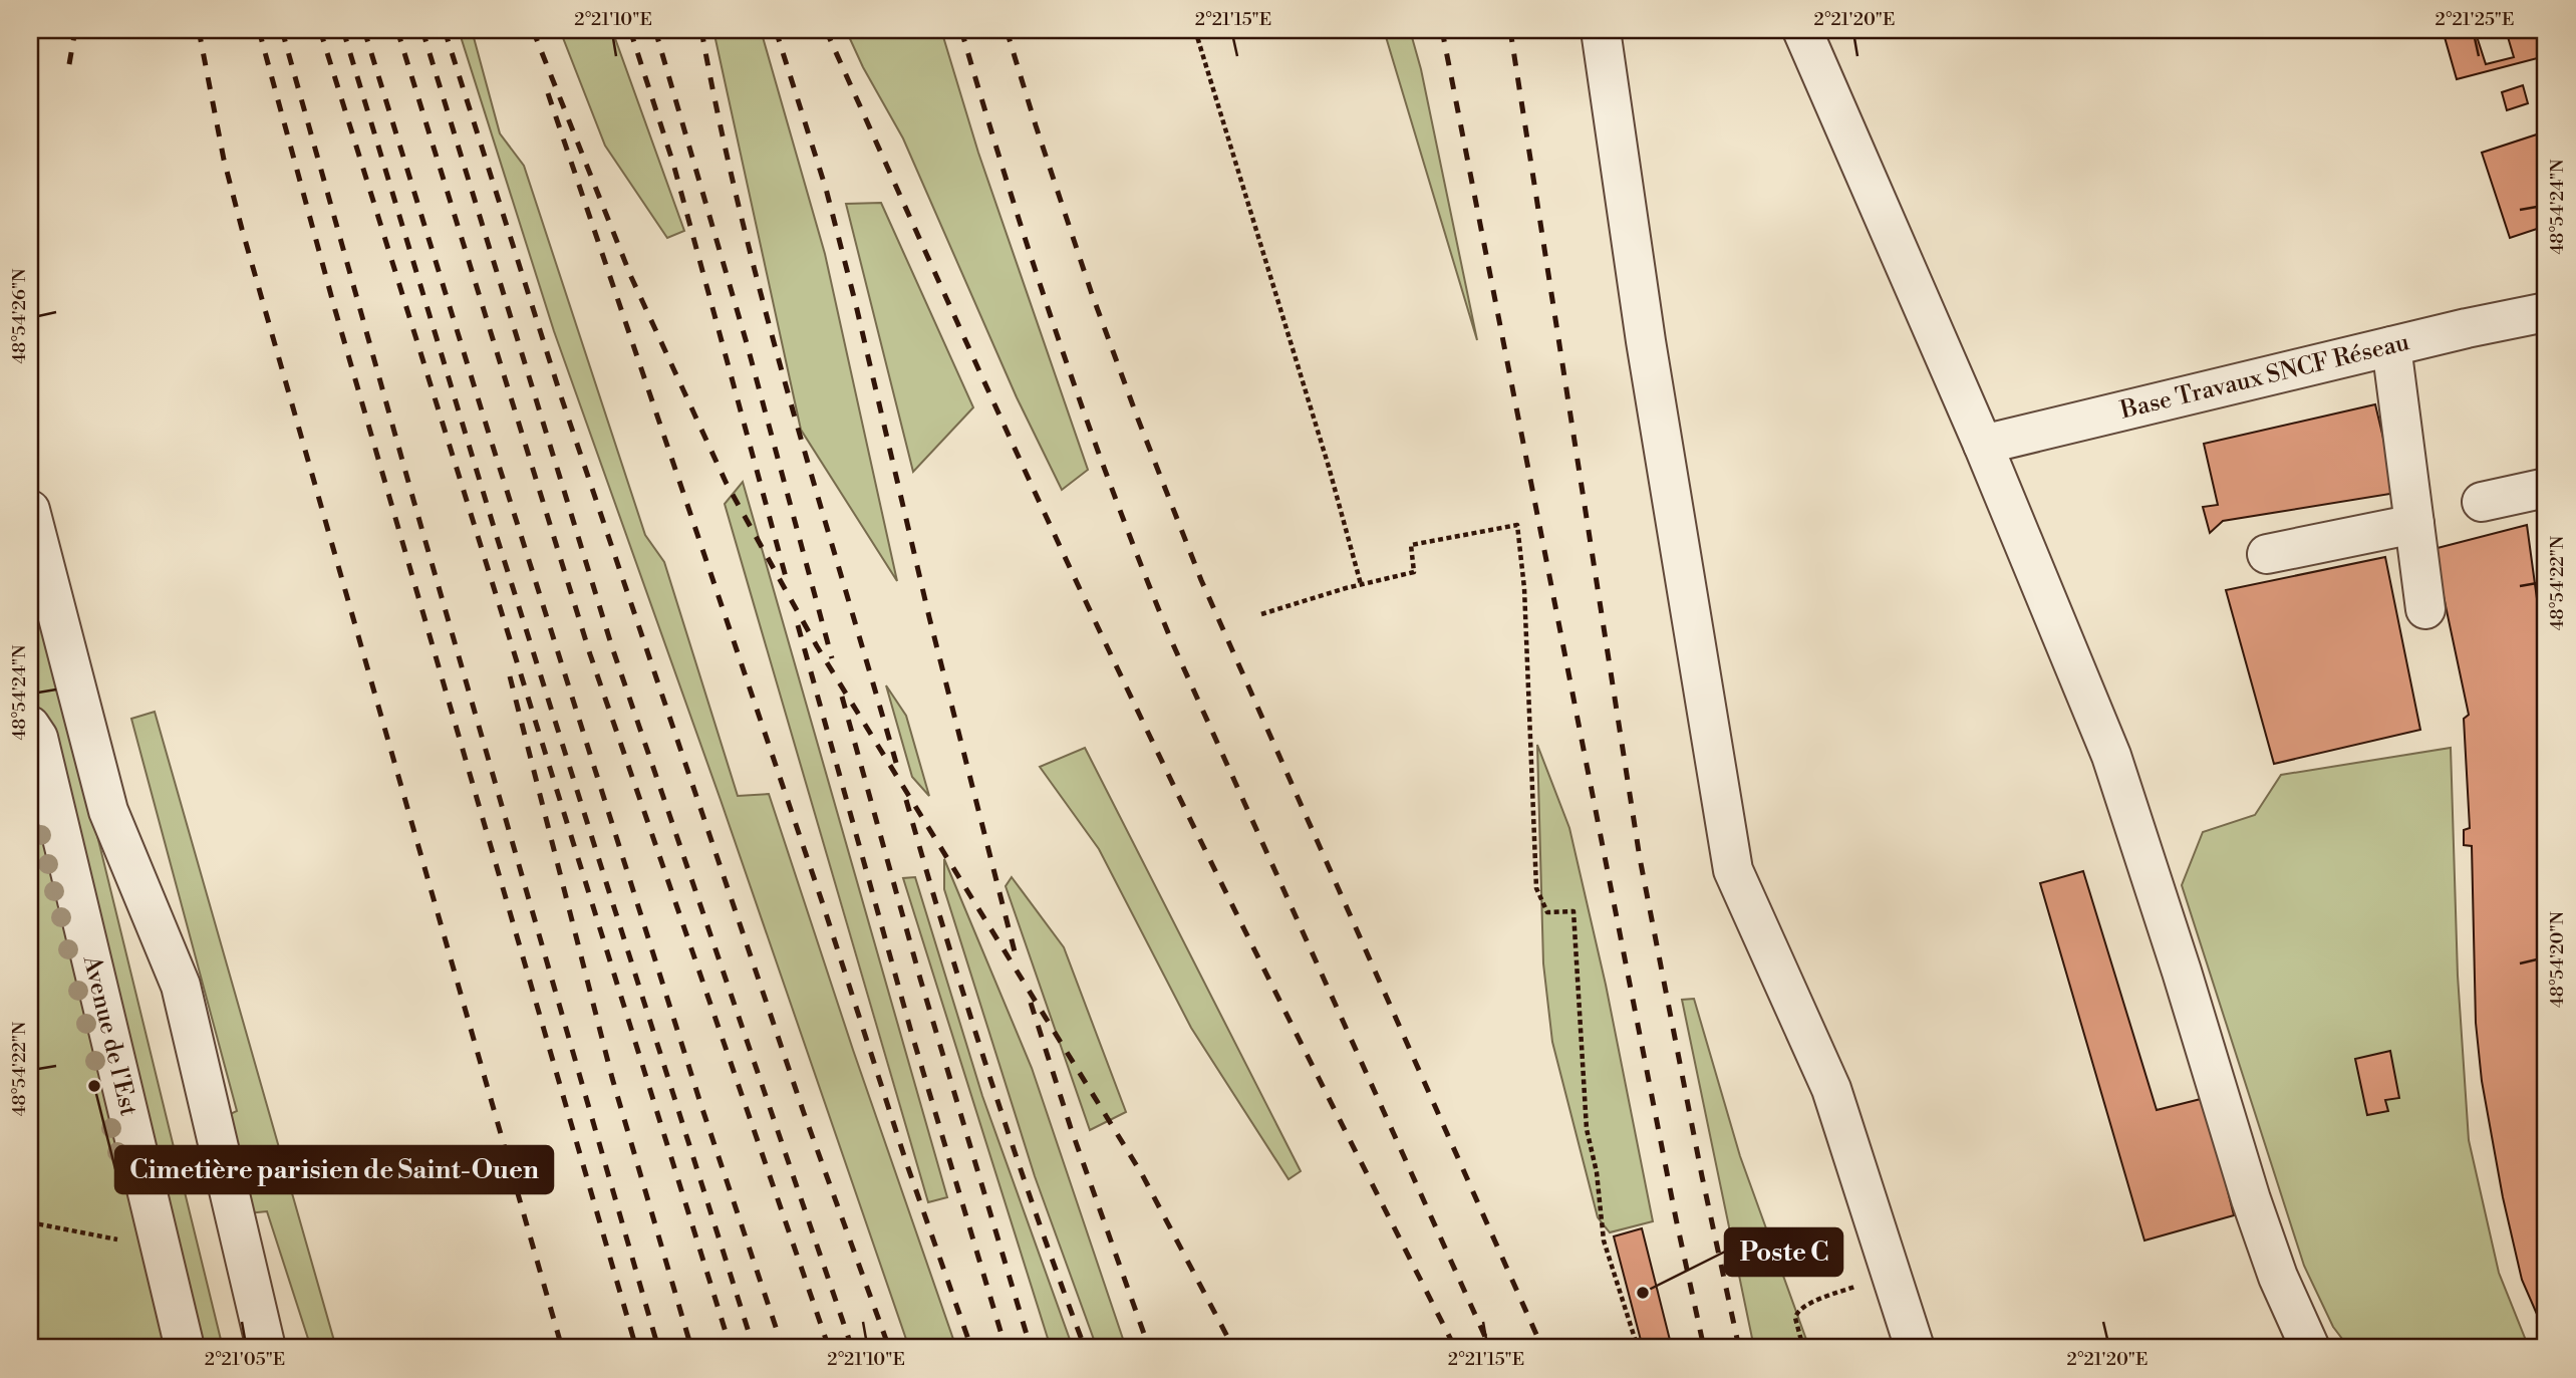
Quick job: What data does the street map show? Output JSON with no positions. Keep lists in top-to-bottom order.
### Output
{
  "streets": {
    "street": ["Base Travaux SNCF Réseau", "Avenue de l'Est"]
  },
  "places": ["Cimetière parisien de Saint-Ouen", "Poste C"],
  "coordinates": [
    "2°21'10\"E",
    "2°21'15\"E",
    "2°21'20\"E",
    "2°21'25\"E",
    "48°54'24\"N",
    "48°54'26\"N",
    "48°54'22\"N",
    "48°54'20\"N",
    "2°21'05\"E"
  ]
}
